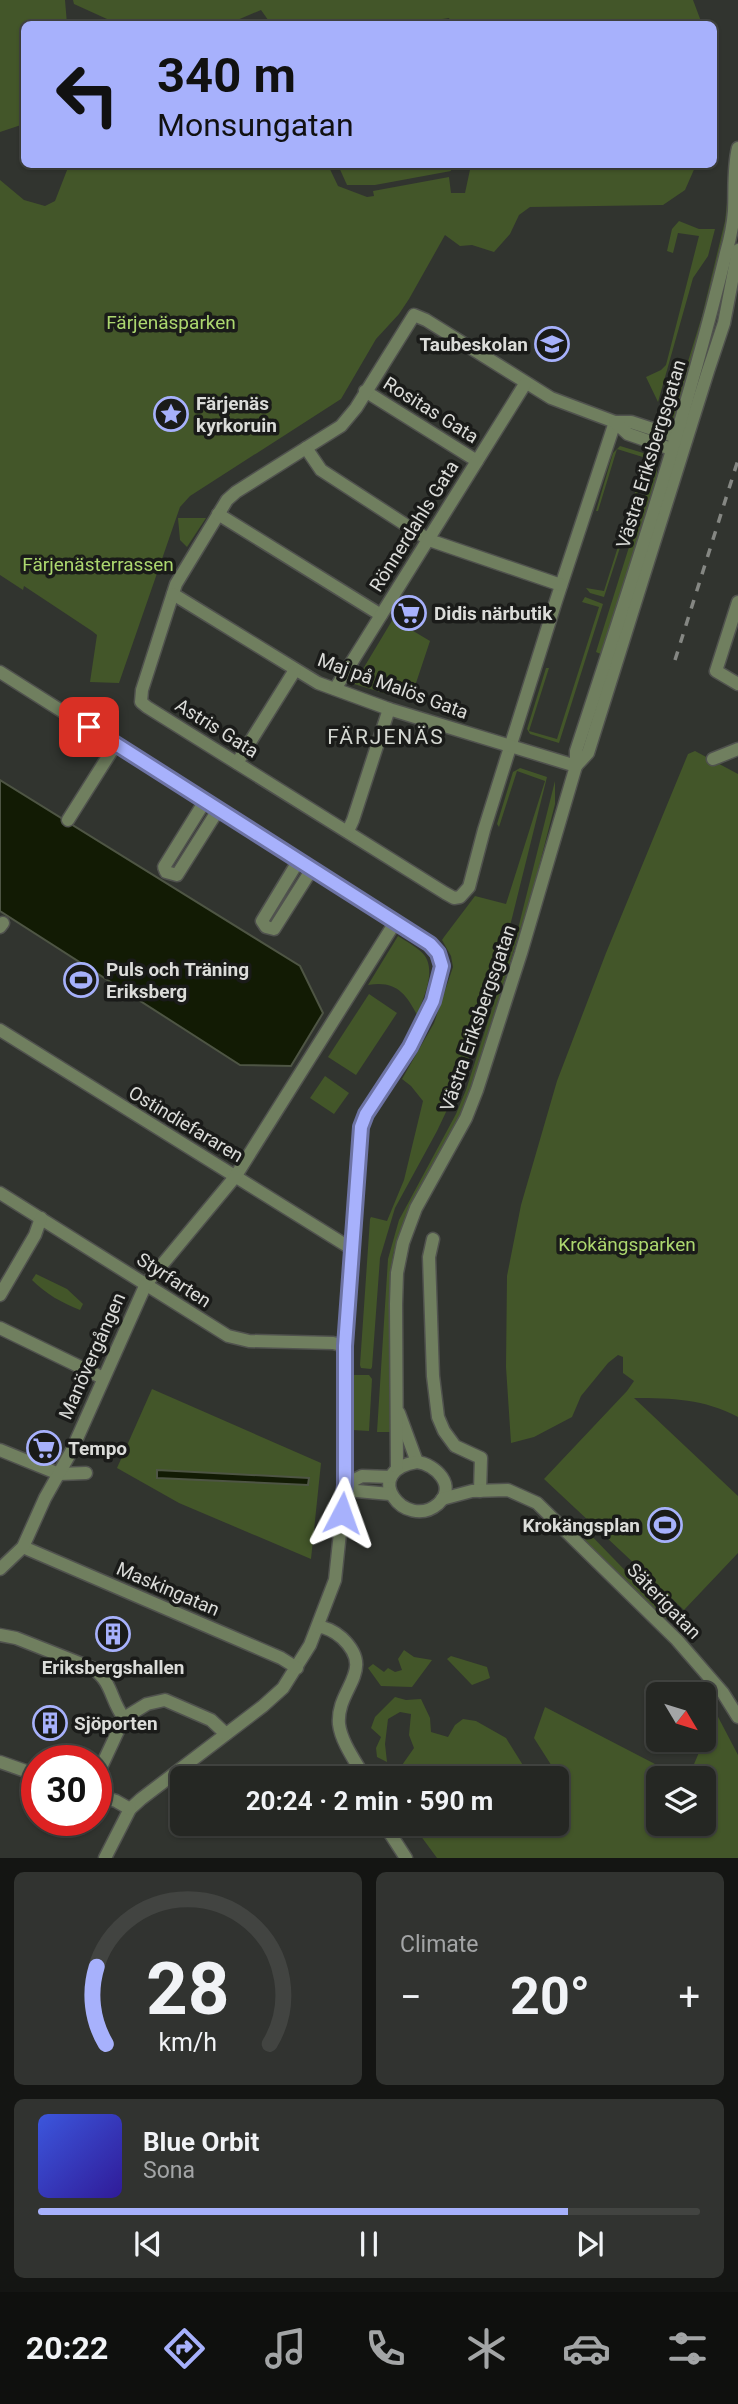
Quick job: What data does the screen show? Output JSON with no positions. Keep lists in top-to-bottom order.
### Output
{
  "streets": {
    "street": [
      "Rositas Gata",
      "Västra Eriksbergsgatan",
      "Rönnerdahls Gata",
      "Maj på Malös Gata",
      "Astris Gata",
      "Ostindiefararen",
      "Styrfarten",
      "Manövergången",
      "Maskingatan",
      "Säterigatan"
    ]
  },
  "crossings": [
    ["Rositas Gata", "Rönnerdahls Gata"],
    ["Rositas Gata", "Astris Gata"],
    ["Västra Eriksbergsgatan", "Maj på Malös Gata"],
    ["Västra Eriksbergsgatan", "Astris Gata"],
    ["Västra Eriksbergsgatan", "Säterigatan"],
    ["Rönnerdahls Gata", "Maj på Malös Gata"],
    ["Rönnerdahls Gata", "Astris Gata"],
    ["Maj på Malös Gata", "Astris Gata"],
    ["Ostindiefararen", "Manövergången"],
    ["Styrfarten", "Manövergången"],
    ["Manövergången", "Maskingatan"]
  ],
  "districts": ["FÄRJENÄS"],
  "parks": ["Färjenäsparken", "Färjenästerrassen", "Krokängsparken"],
  "places": {
    "school or university": ["Taubeskolan"],
    "place": ["Färjenäs kyrkoruin"],
    "supermarket": ["Didis närbutik", "Tempo"],
    "sports": ["Puls och Träning Eriksberg", "Krokängsplan"],
    "building": ["Eriksbergshallen", "Sjöporten"]
  },
  "north": "bottom right",
  "page": {
    "turn": ["340 m", "Monsungatan"],
    "limit": "30",
    "trip": "20:24 · 2 min · 590 m",
    "tile": "Climate",
    "heat": ["−", "20°", "+"],
    "song": ["Blue Orbit", "Sona"],
    "tabs": "20:22",
    "gauge": ["28", "km/h"]
  }
}
